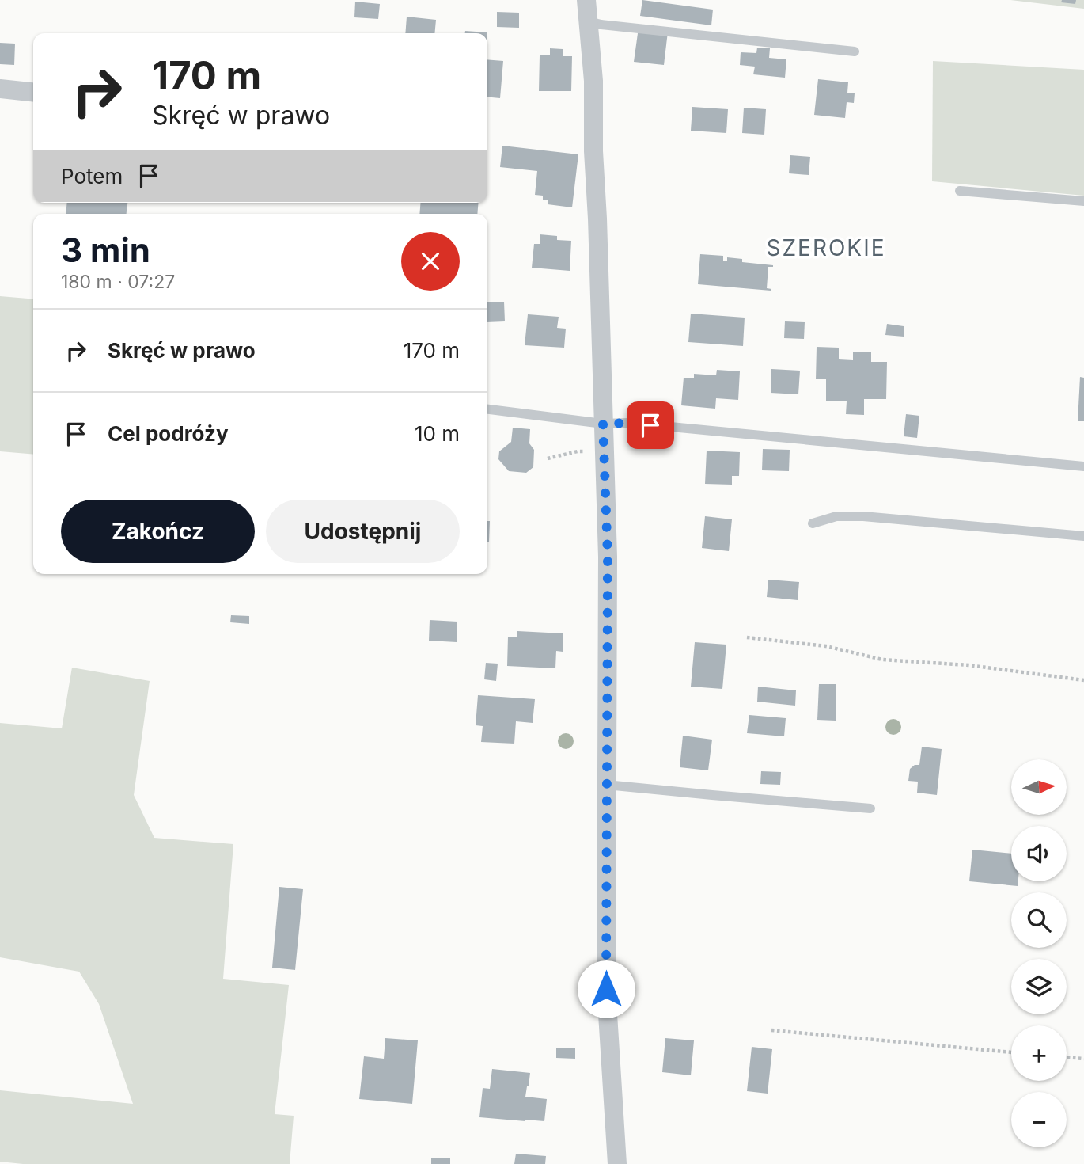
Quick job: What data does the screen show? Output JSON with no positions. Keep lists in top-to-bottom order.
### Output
{
  "districts": ["SZEROKIE"],
  "north": "right",
  "page": {
    "turn": ["170 m", "Skręć w prawo"],
    "then": "Potem",
    "heading": ["3 min", "180 m · 07:27"],
    "list": [
      {
        "name": "Skręć w prawo",
        "value": "170 m"
      },
      {
        "name": "Cel podróży",
        "value": "10 m"
      }
    ],
    "buttons": ["Zakończ", "Udostępnij"],
    "map_buttons": ["+", "−"]
  }
}
